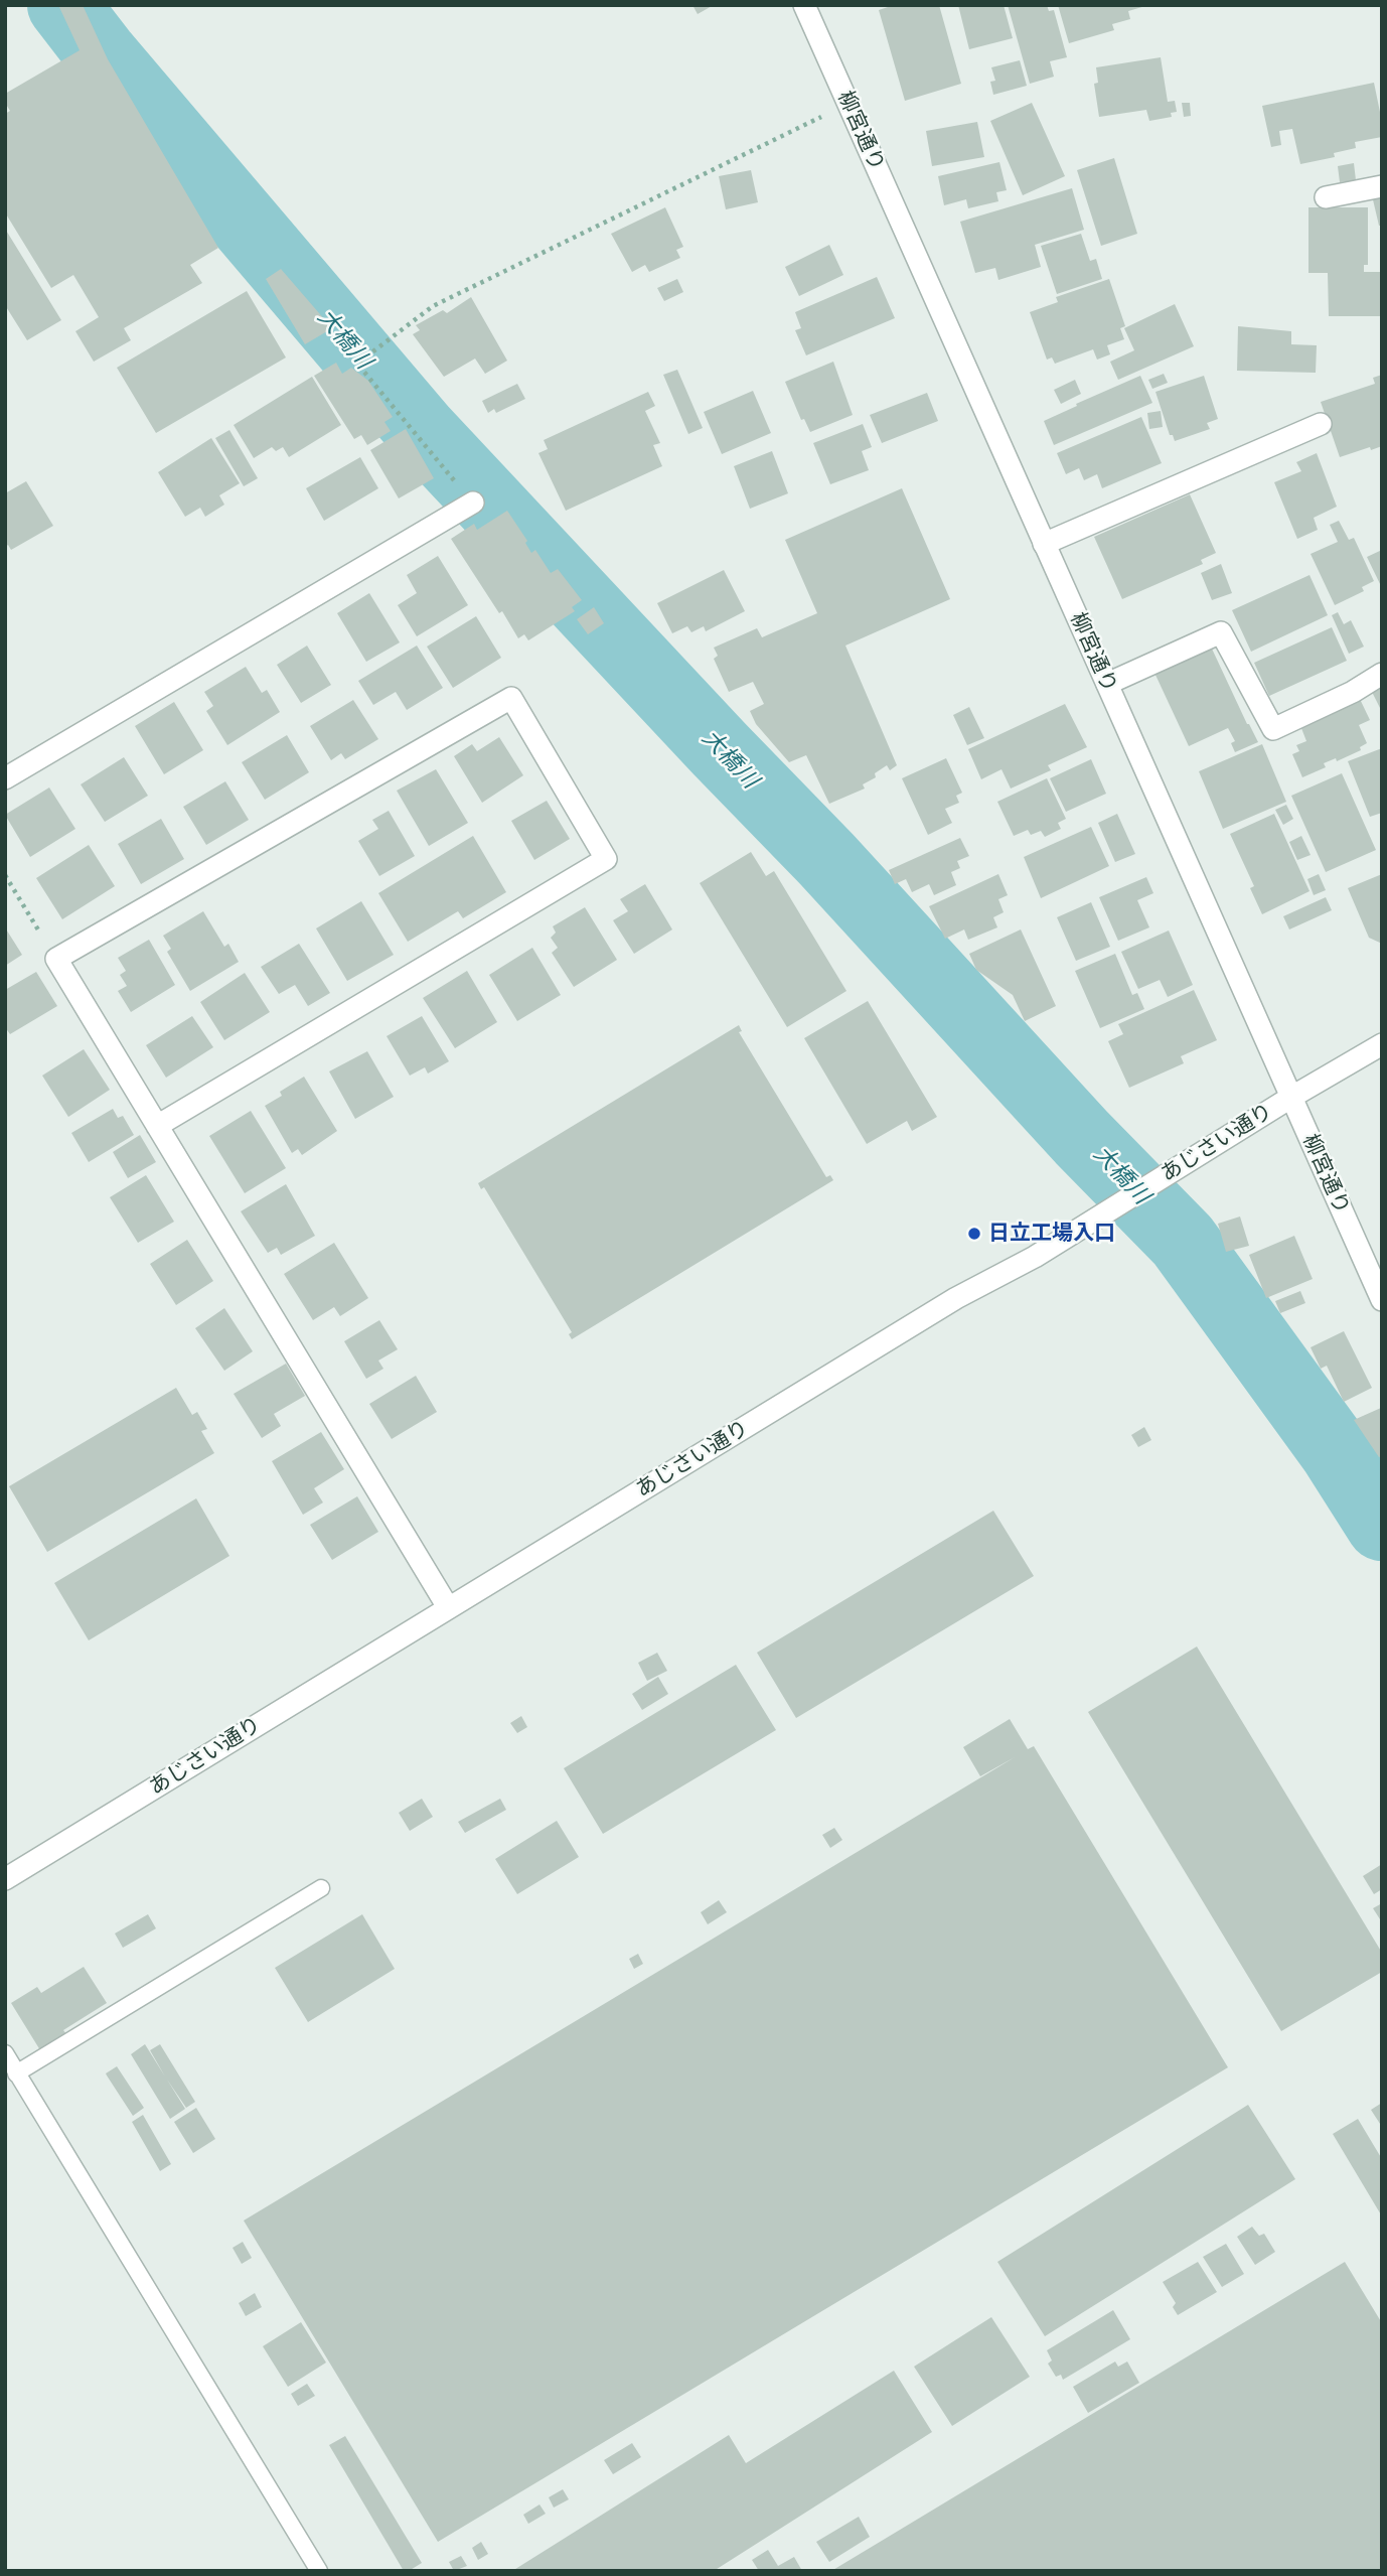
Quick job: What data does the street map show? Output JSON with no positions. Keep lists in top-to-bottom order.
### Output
{
  "streets": {
    "street": ["柳宮通り", "あじさい通り"]
  },
  "crossings": [
    ["柳宮通り", "あじさい通り"]
  ],
  "water": ["大橋川"],
  "places": ["日立工場入口"]
}
